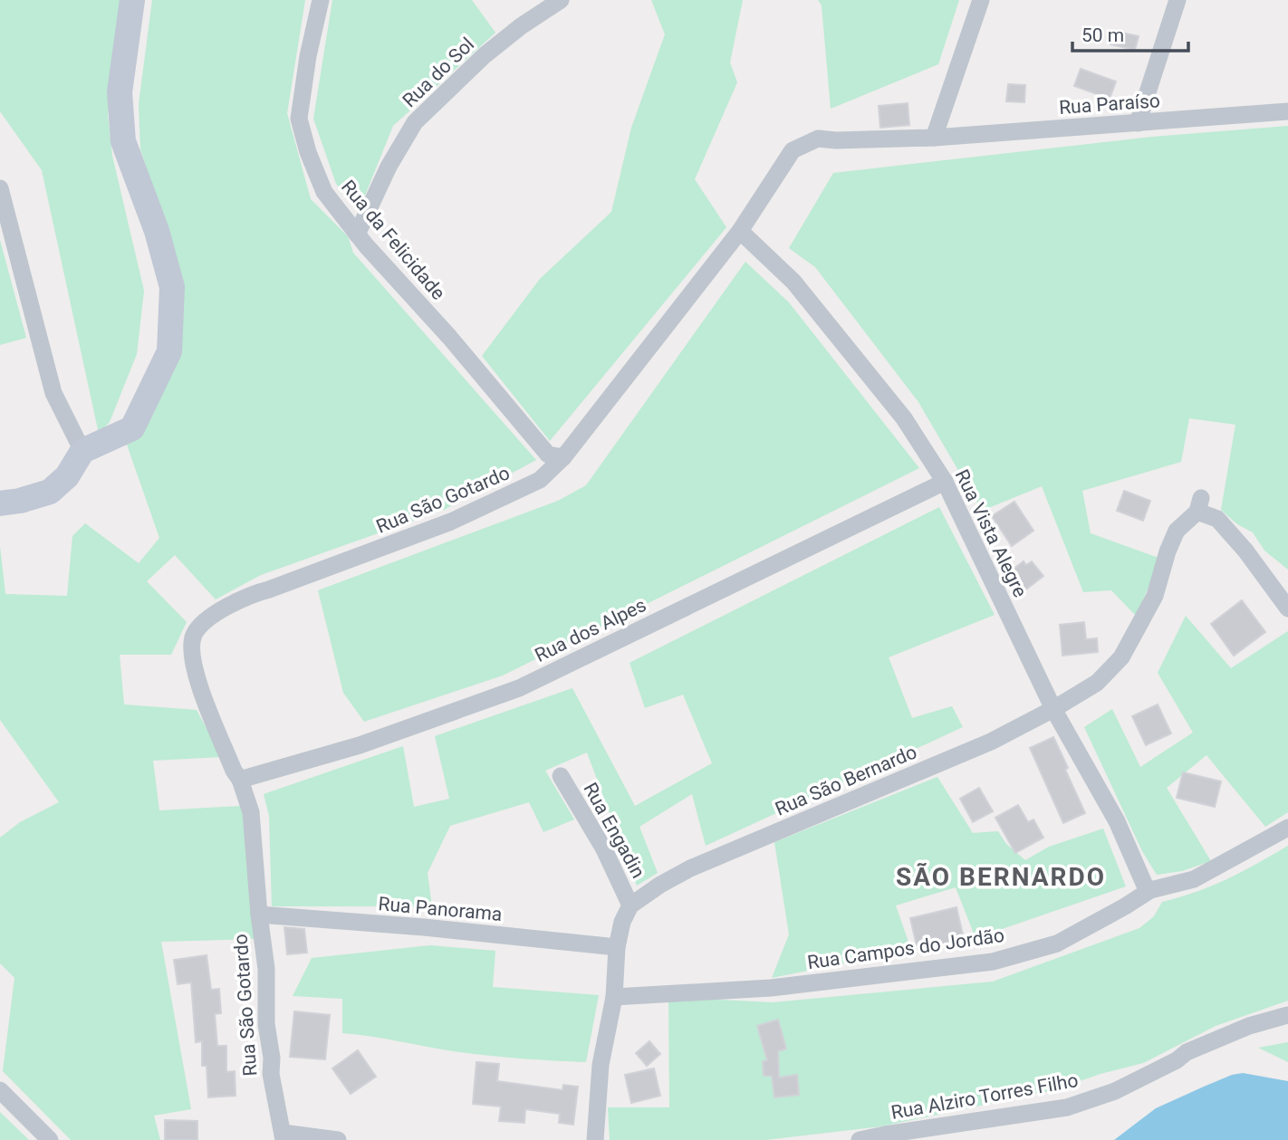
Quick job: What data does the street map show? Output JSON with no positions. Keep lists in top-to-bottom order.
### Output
{
  "streets": {
    "street": [
      "Rua do Sol",
      "Rua Paraíso",
      "Rua da Felicidade",
      "Rua São Gotardo",
      "Rua Vista Alegre",
      "Rua dos Alpes",
      "Rua São Bernardo",
      "Rua Engadin",
      "Rua Panorama",
      "Rua Campos do Jordão",
      "Rua Alziro Torres Filho"
    ]
  },
  "crossings": [
    ["Rua do Sol", "Rua da Felicidade"],
    ["Rua Paraíso", "Rua São Gotardo"],
    ["Rua da Felicidade", "Rua São Gotardo"],
    ["Rua São Gotardo", "Rua Vista Alegre"],
    ["Rua São Gotardo", "Rua dos Alpes"],
    ["Rua São Gotardo", "Rua Panorama"],
    ["Rua Vista Alegre", "Rua dos Alpes"],
    ["Rua Vista Alegre", "Rua São Bernardo"],
    ["Rua Vista Alegre", "Rua Campos do Jordão"],
    ["Rua São Bernardo", "Rua Engadin"]
  ],
  "districts": ["SÃO BERNARDO"],
  "scale_bar": "50 m"
}
